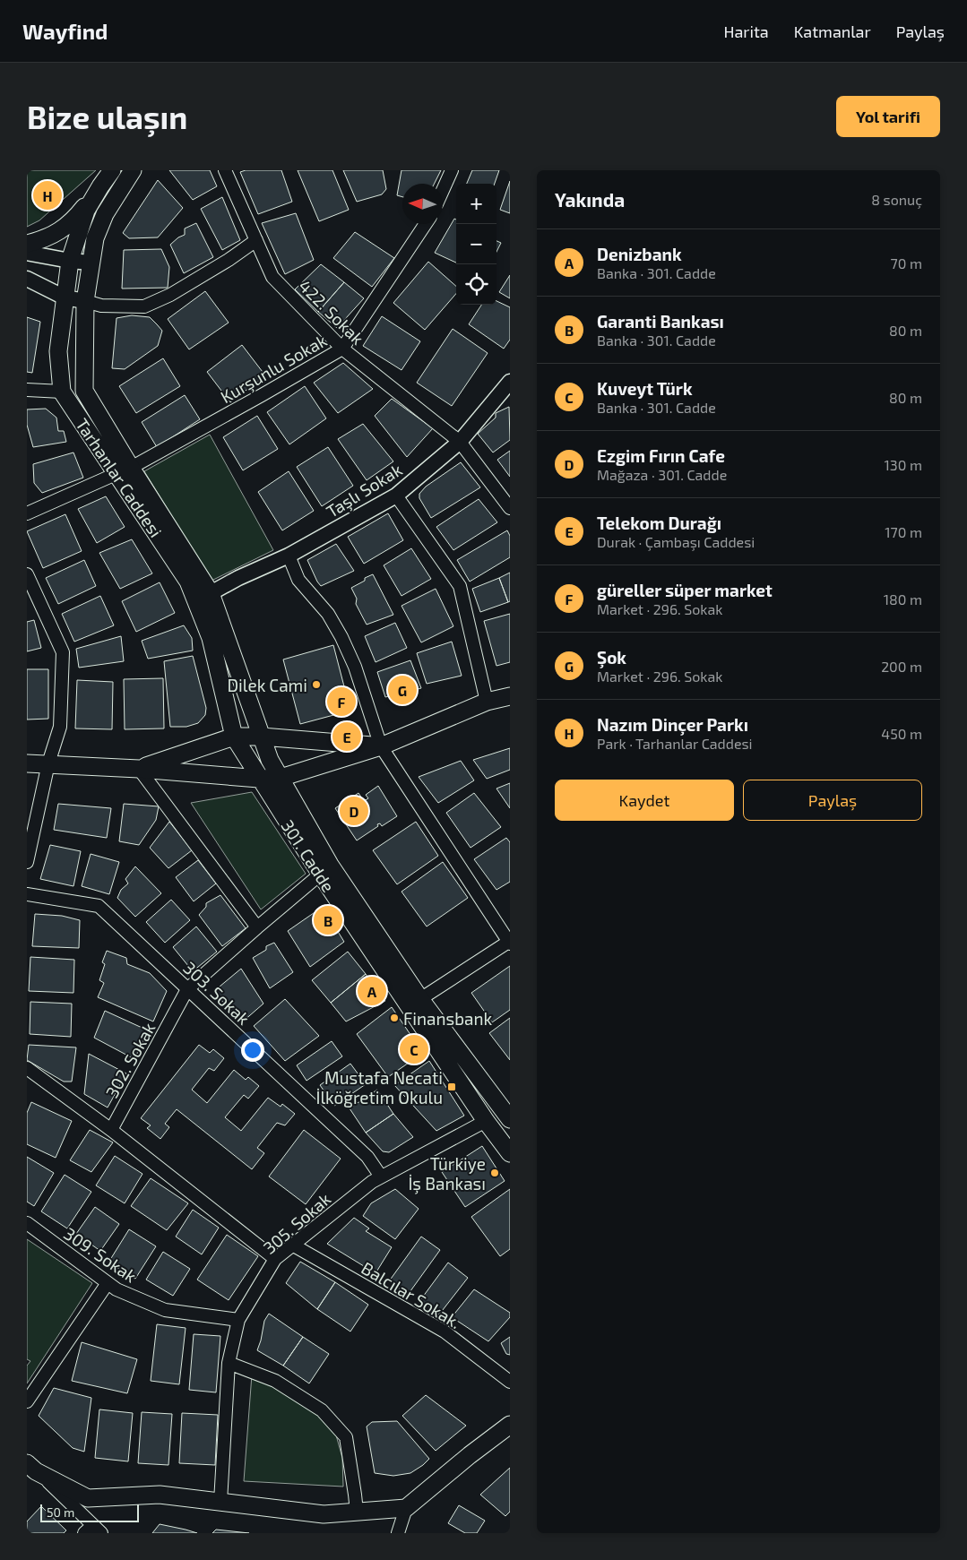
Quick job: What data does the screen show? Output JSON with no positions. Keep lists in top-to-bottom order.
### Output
{
  "streets": {
    "main road": ["Tarhanlar Caddesi", "301. Cadde"],
    "street": [
      "422. Sokak",
      "Kurşunlu Sokak",
      "Taşlı Sokak",
      "303. Sokak",
      "302. Sokak",
      "305. Sokak",
      "309. Sokak",
      "Balcılar Sokak."
    ]
  },
  "crossings": [
    ["422. Sokak", "Kurşunlu Sokak"],
    ["422. Sokak", "Taşlı Sokak"],
    ["Kurşunlu Sokak", "Tarhanlar Caddesi"],
    ["Tarhanlar Caddesi", "Taşlı Sokak"],
    ["Tarhanlar Caddesi", "301. Cadde"],
    ["301. Cadde", "302. Sokak"],
    ["301. Cadde", "305. Sokak"],
    ["303. Sokak", "302. Sokak"],
    ["303. Sokak", "305. Sokak"],
    ["305. Sokak", "309. Sokak"],
    ["305. Sokak", "Balcılar Sokak."]
  ],
  "places": {
    "other": ["Dilek Cami", "Finansbank", "Türkiye İş Bankası"],
    "transit": ["Mustafa Necati İlköğretim Okulu"]
  },
  "scale_bar": "50 m",
  "north": "left",
  "page": {
    "header": "Wayfind",
    "nav": ["Harita", "Katmanlar", "Paylaş"],
    "buttons": [
      "Yol tarifi",
      ["Kaydet", "Paylaş"]
    ],
    "title": "Bize ulaşın",
    "heading": ["Yakında", "8 sonuç"],
    "pins": [
      "H",
      "G",
      "F",
      "E",
      "D",
      "B",
      "A",
      "C"
    ],
    "map_buttons": ["+", "−"],
    "list": [
      {
        "mark": "A",
        "name": "Denizbank",
        "note": "Banka · 301. Cadde",
        "value": "70 m"
      },
      {
        "mark": "B",
        "name": "Garanti Bankası",
        "note": "Banka · 301. Cadde",
        "value": "80 m"
      },
      {
        "mark": "C",
        "name": "Kuveyt Türk",
        "note": "Banka · 301. Cadde",
        "value": "80 m"
      },
      {
        "mark": "D",
        "name": "Ezgim Fırın Cafe",
        "note": "Mağaza · 301. Cadde",
        "value": "130 m"
      },
      {
        "mark": "E",
        "name": "Telekom Durağı",
        "note": "Durak · Çambaşı Caddesi",
        "value": "170 m"
      },
      {
        "mark": "F",
        "name": "güreller süper market",
        "note": "Market · 296. Sokak",
        "value": "180 m"
      },
      {
        "mark": "G",
        "name": "Şok",
        "note": "Market · 296. Sokak",
        "value": "200 m"
      },
      {
        "mark": "H",
        "name": "Nazım Dinçer Parkı",
        "note": "Park · Tarhanlar Caddesi",
        "value": "450 m"
      }
    ],
    "scale": "50 m"
  }
}
